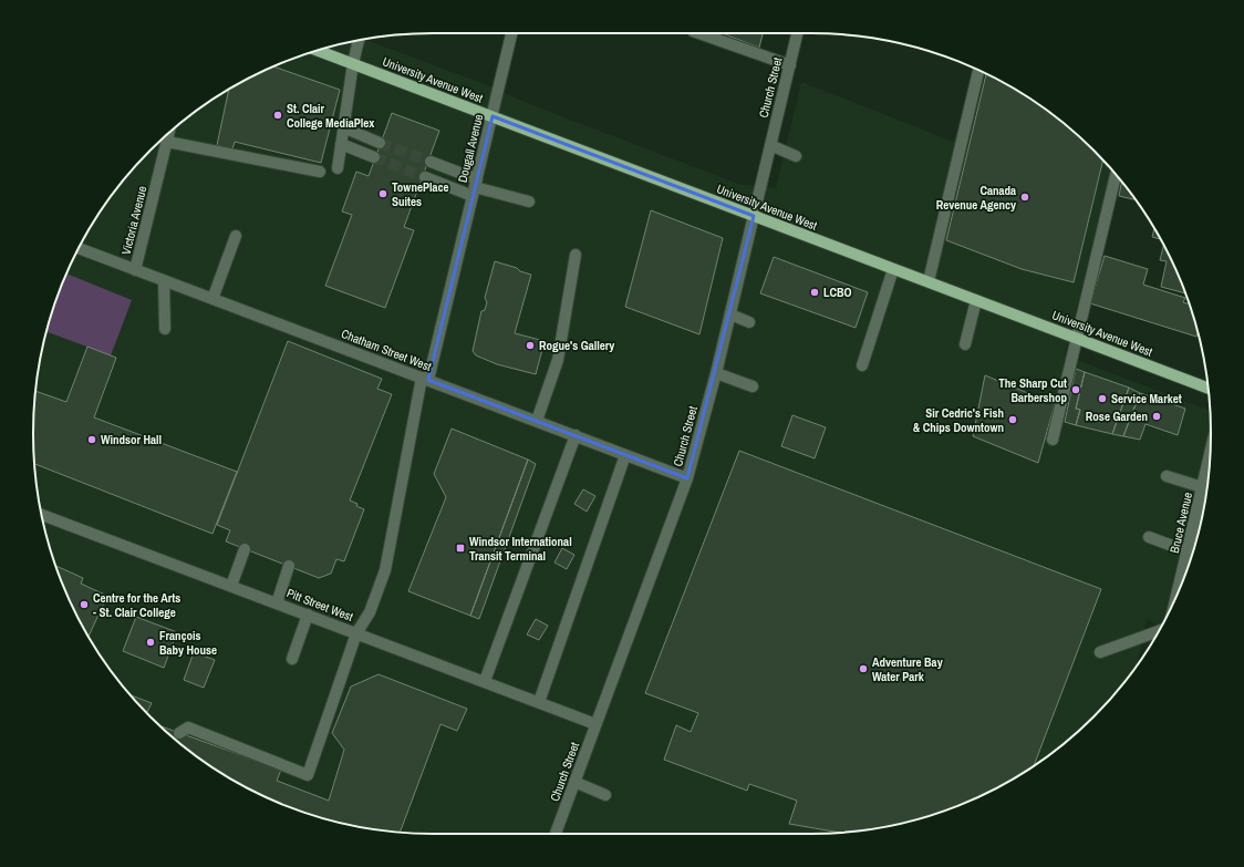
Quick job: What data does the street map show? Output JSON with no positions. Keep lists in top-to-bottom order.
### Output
{
  "streets": {
    "main road": ["University Avenue West"],
    "street": [
      "Church Street",
      "Dougall Avenue",
      "Victoria Avenue",
      "Chatham Street West",
      "Bruce Avenue",
      "Pitt Street West"
    ]
  },
  "crossings": [
    ["University Avenue West", "Church Street"],
    ["University Avenue West", "Dougall Avenue"],
    ["Church Street", "Chatham Street West"],
    ["Church Street", "Pitt Street West"],
    ["Dougall Avenue", "Chatham Street West"],
    ["Dougall Avenue", "Pitt Street West"],
    ["Victoria Avenue", "Chatham Street West"]
  ],
  "places": {
    "other": [
      "St. Clair College MediaPlex",
      "TownePlace Suites",
      "Canada Revenue Agency",
      "LCBO",
      "Rogue's Gallery",
      "The Sharp Cut Barbershop",
      "Service Market",
      "Rose Garden",
      "Sir Cedric's Fish & Chips Downtown",
      "Windsor Hall",
      "Centre for the Arts - St. Clair College",
      "François Baby House",
      "Adventure Bay Water Park"
    ],
    "transit": ["Windsor International Transit Terminal"]
  }
}
